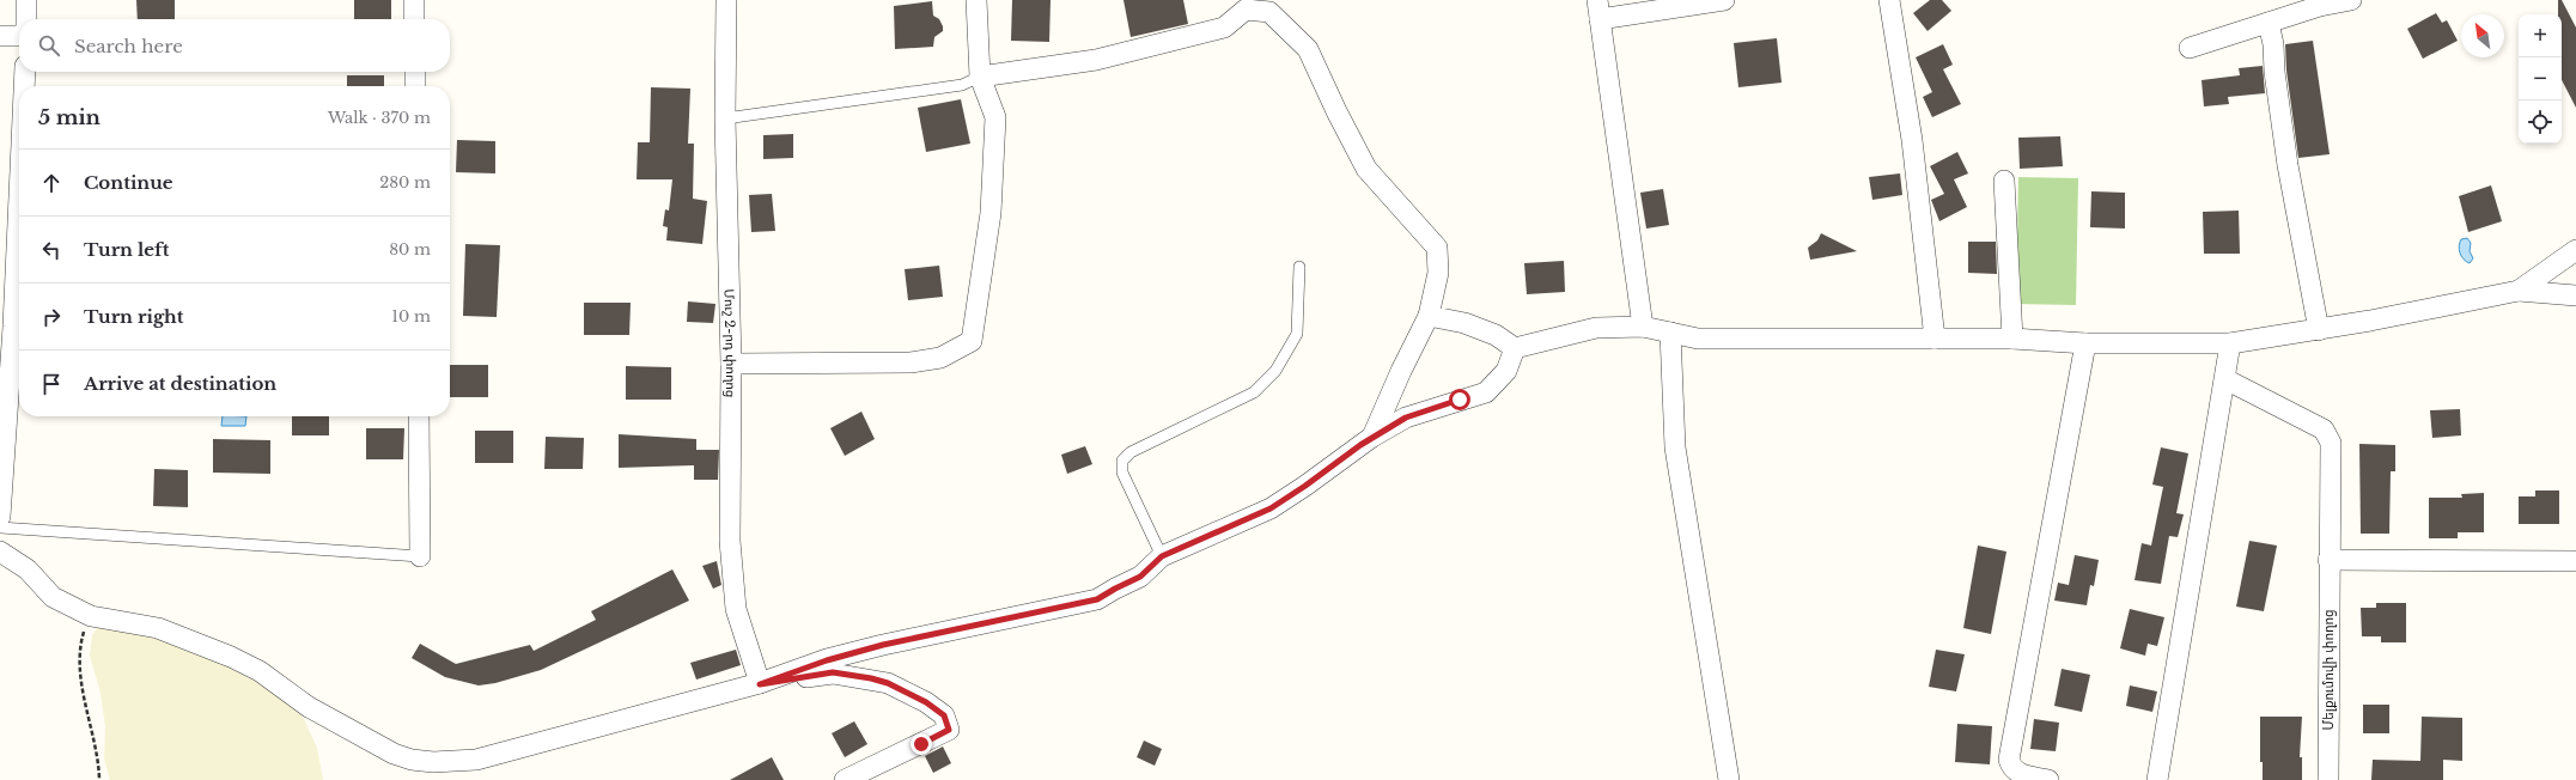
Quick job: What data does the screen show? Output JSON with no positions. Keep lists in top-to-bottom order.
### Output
{
  "streets": {
    "street": ["Մուշ 2-րդ փողոց", "Մելքումովի փողոց"]
  },
  "north": "top left",
  "page": {
    "map_buttons": ["+", "−"],
    "search": "Search here",
    "heading": ["5 min", "Walk · 370 m"],
    "list": [
      ["Continue", "280 m"],
      ["Turn left", "80 m"],
      ["Turn right", "10 m"],
      "Arrive at destination"
    ]
  }
}
